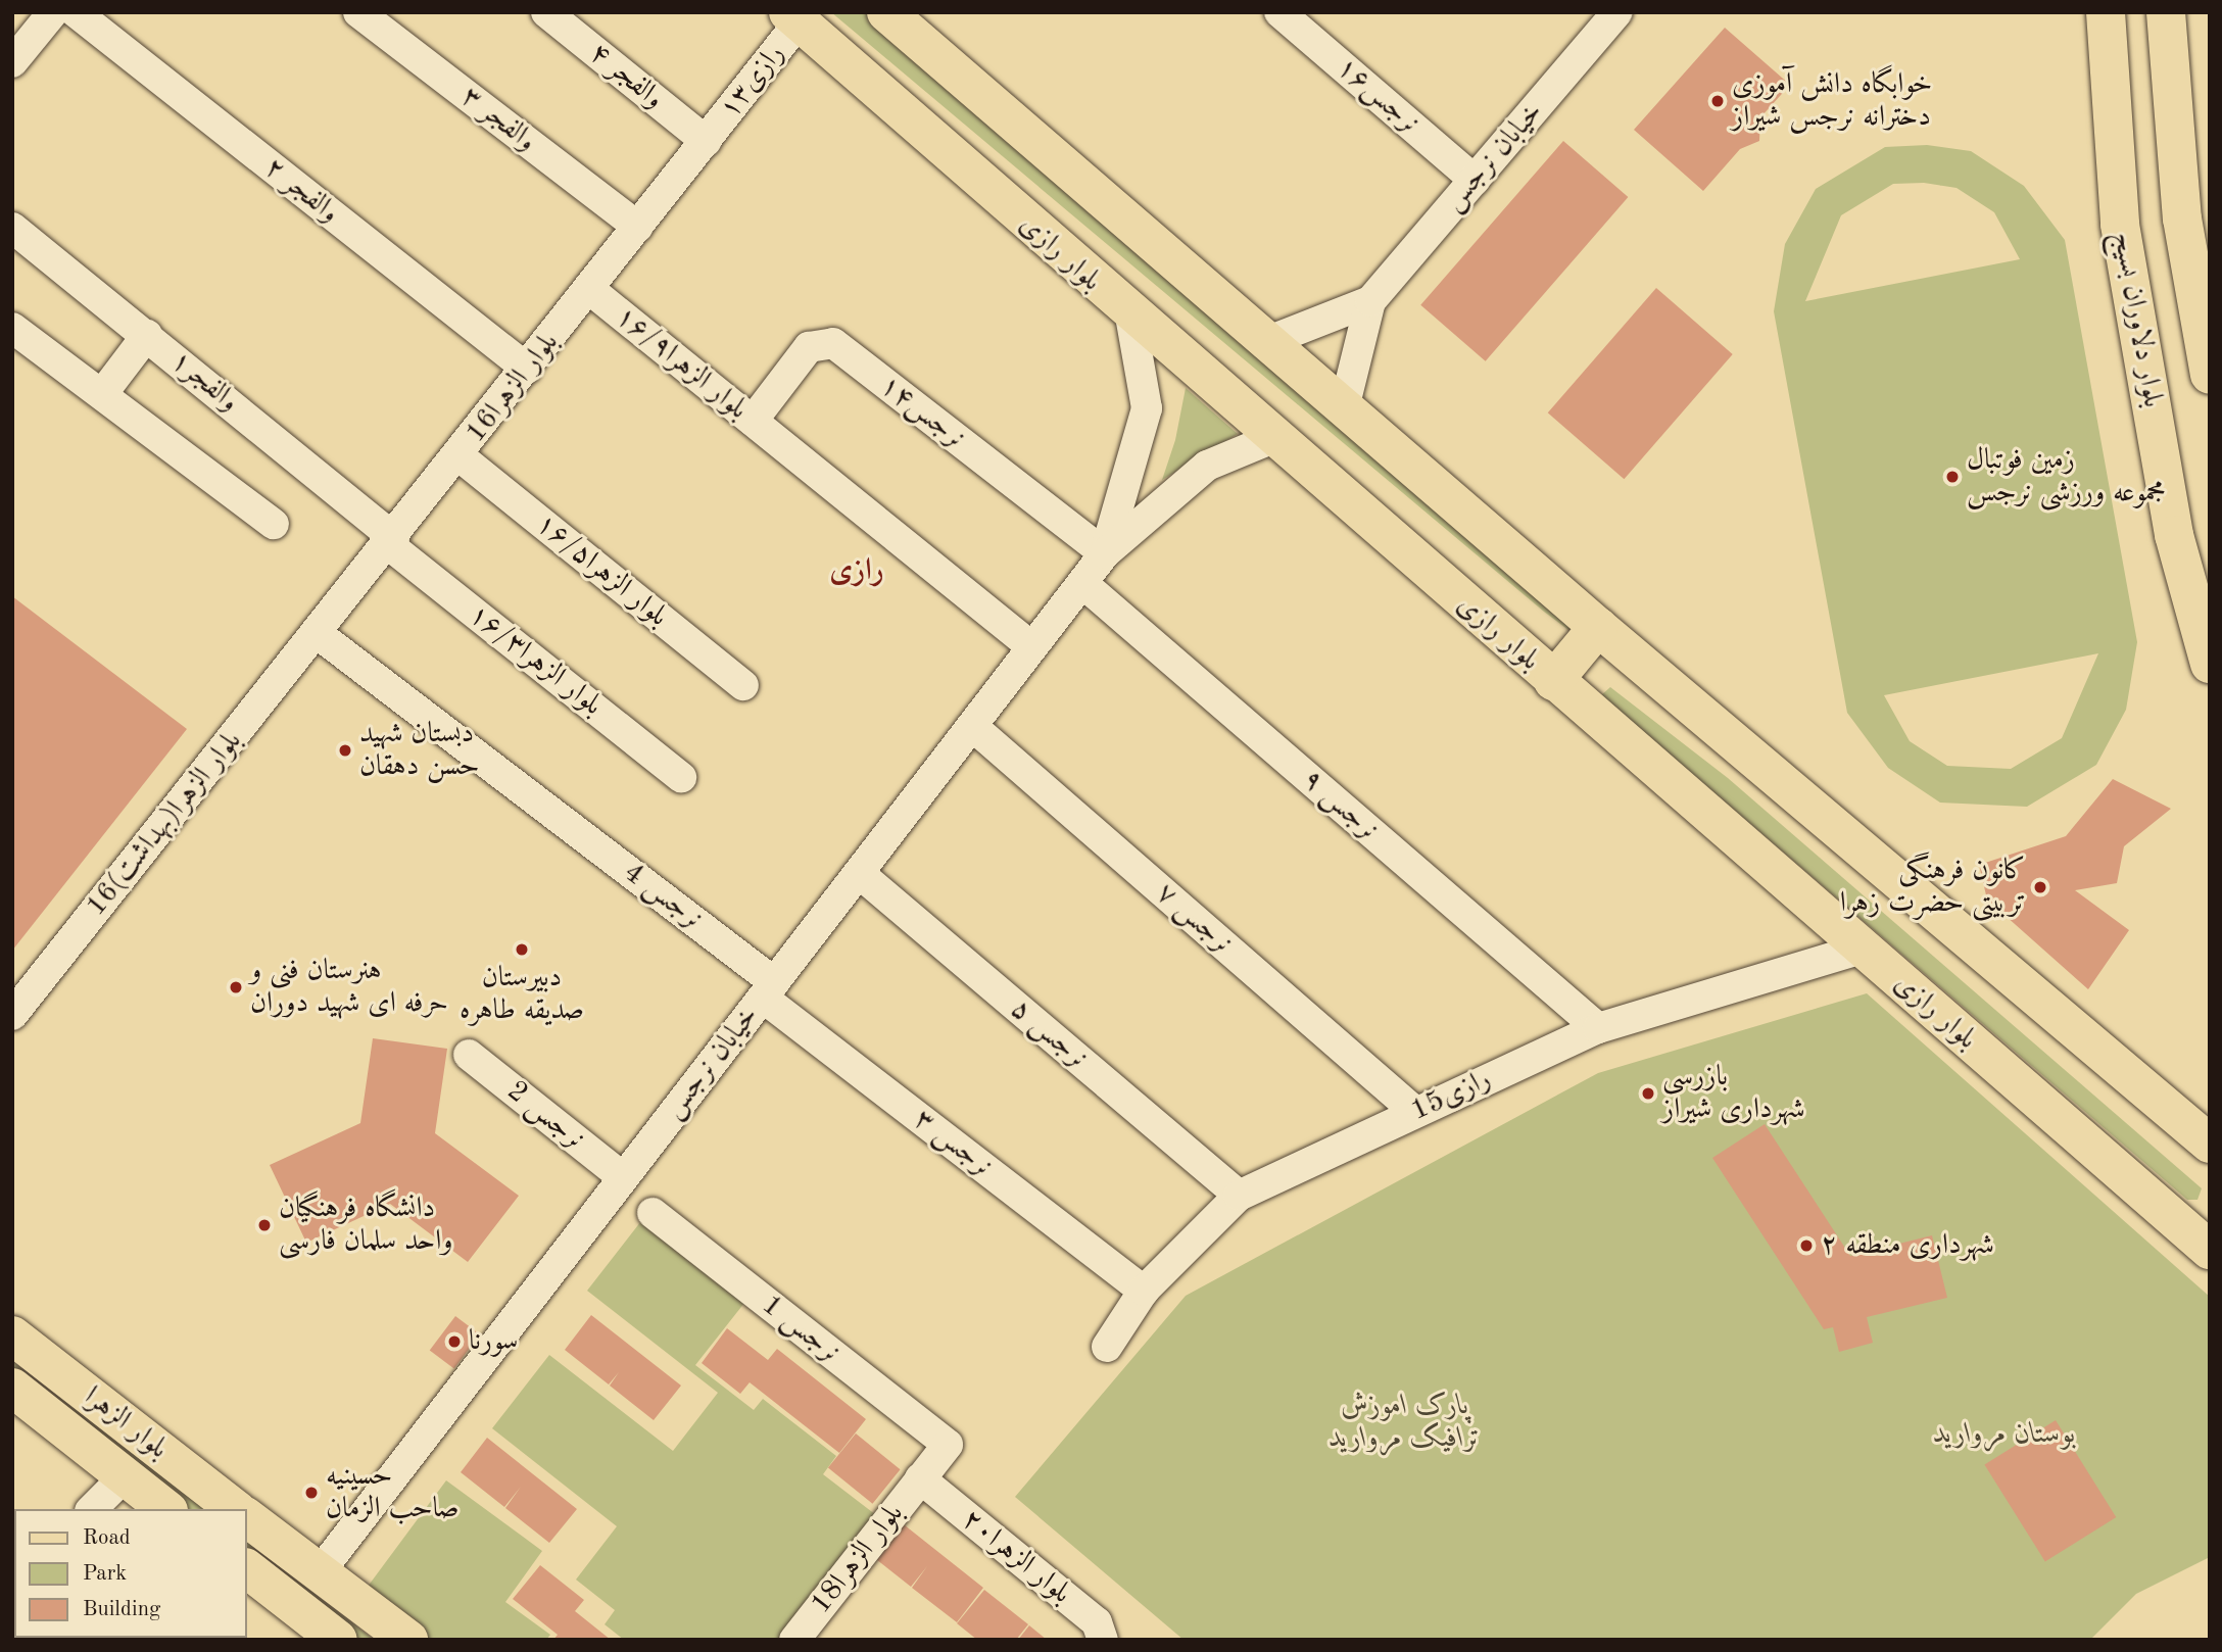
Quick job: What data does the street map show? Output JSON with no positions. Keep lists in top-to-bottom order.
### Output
{
  "streets": {
    "main road": ["بلوار رازی", "بلوار دلاوران بسیج", "بلوار الزهرا"],
    "street": [
      "والفجر ۴",
      "رازی۱۳",
      "نرجس۱۶",
      "والفجر ۳",
      "خیابان نرجس",
      "والفجر ۲",
      "بلوار الزهرا۱۶/۹",
      "والفجر۱",
      "16بلوار الزهرا",
      "نرجس۱۴",
      "بلوار الزهرا۱۶/۵",
      "بلوار الزهرا۱۶/۳",
      "نرجس ۹",
      "16بلوار الزهرا(بهداشت)",
      "4 نرجس",
      "نرجس ۷",
      "نرجس ۵",
      "15رازی",
      "2 نرجس",
      "نرجس ۳",
      "1 نرجس",
      "بلوار الزهرا۲۰",
      "18بلوار الزهرا"
    ]
  },
  "crossings": [
    ["والفجر ۴", "رازی۱۳"],
    ["والفجر ۴", "16بلوار الزهرا"],
    ["رازی۱۳", "بلوار رازی"],
    ["رازی۱۳", "16بلوار الزهرا"],
    ["نرجس۱۶", "خیابان نرجس"],
    ["والفجر ۳", "16بلوار الزهرا"],
    ["خیابان نرجس", "بلوار الزهرا۱۶/۹"],
    ["خیابان نرجس", "نرجس۱۴"],
    ["خیابان نرجس", "نرجس ۹"],
    ["خیابان نرجس", "4 نرجس"],
    ["خیابان نرجس", "نرجس ۷"],
    ["خیابان نرجس", "نرجس ۵"],
    ["خیابان نرجس", "2 نرجس"],
    ["خیابان نرجس", "نرجس ۳"],
    ["والفجر ۲", "16بلوار الزهرا"],
    ["بلوار رازی", "15رازی"],
    ["بلوار الزهرا۱۶/۹", "16بلوار الزهرا"],
    ["بلوار الزهرا۱۶/۹", "نرجس۱۴"],
    ["والفجر۱", "16بلوار الزهرا"],
    ["والفجر۱", "بلوار الزهرا۱۶/۳"],
    ["16بلوار الزهرا", "بلوار الزهرا۱۶/۵"],
    ["16بلوار الزهرا", "بلوار الزهرا۱۶/۳"],
    ["16بلوار الزهرا", "16بلوار الزهرا(بهداشت)"],
    ["16بلوار الزهرا", "4 نرجس"],
    ["نرجس ۹", "15رازی"],
    ["16بلوار الزهرا(بهداشت)", "4 نرجس"],
    ["4 نرجس", "نرجس ۳"],
    ["نرجس ۷", "15رازی"],
    ["نرجس ۵", "15رازی"],
    ["15رازی", "نرجس ۳"],
    ["1 نرجس", "18بلوار الزهرا"],
    ["بلوار الزهرا۲۰", "18بلوار الزهرا"]
  ],
  "districts": ["رازی"],
  "parks": ["پارک اموزش ترافیک مروارید", "بوستان مروارید"],
  "places": [
    "خوابگاه دانش آموزی دخترانه نرجس شیراز",
    "زمین فوتبال مجموعه ورزشی نرجس",
    "دبستان شهید حسن دهقان",
    "کانون فرهنگی تربیتی حضرت زهرا",
    "دبیرستان صدیقه طاهره",
    "هنرستان فنی و حرفه ای شهید دوران",
    "بازرسی شهرداری شیراز",
    "دانشگاه فرهنگیان واحد سلمان فارسی",
    "شهرداری منطقه ۲",
    "سورنا",
    "حسینیه صاحب الزمان"
  ],
  "legend": ["Road", "Park", "Building"]
}
